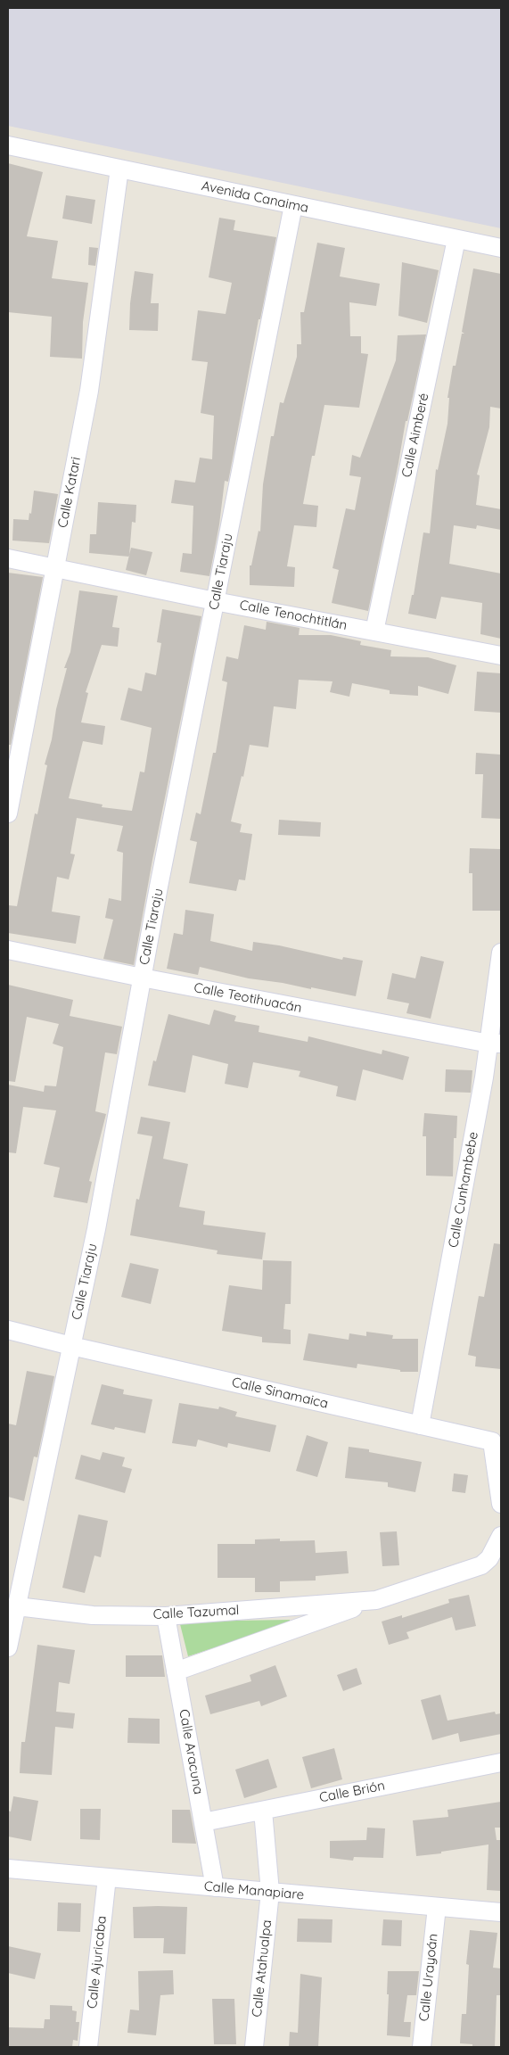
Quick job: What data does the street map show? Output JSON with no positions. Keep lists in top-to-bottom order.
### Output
{
  "streets": {
    "street": [
      "Avenida Canaima",
      "Calle Aimberé",
      "Calle Katari",
      "Calle Tiaraju",
      "Calle Tenochtitlán",
      "Calle Teotihuacán",
      "Calle Cunhambebe",
      "Calle Sinamaica",
      "Calle Tazumal",
      "Calle Aracuna",
      "Calle Brión",
      "Calle Manapiare",
      "Calle Ajuricaba",
      "Calle Atahualpa",
      "Calle Urayoán"
    ]
  },
  "crossings": [
    ["Avenida Canaima", "Calle Aimberé"],
    ["Avenida Canaima", "Calle Katari"],
    ["Avenida Canaima", "Calle Tiaraju"],
    ["Calle Aimberé", "Calle Tenochtitlán"],
    ["Calle Katari", "Calle Tenochtitlán"],
    ["Calle Tiaraju", "Calle Tenochtitlán"],
    ["Calle Tiaraju", "Calle Teotihuacán"],
    ["Calle Tiaraju", "Calle Sinamaica"],
    ["Calle Tiaraju", "Calle Tazumal"],
    ["Calle Teotihuacán", "Calle Cunhambebe"],
    ["Calle Cunhambebe", "Calle Sinamaica"],
    ["Calle Tazumal", "Calle Aracuna"],
    ["Calle Aracuna", "Calle Brión"],
    ["Calle Aracuna", "Calle Manapiare"],
    ["Calle Brión", "Calle Atahualpa"],
    ["Calle Manapiare", "Calle Ajuricaba"],
    ["Calle Manapiare", "Calle Atahualpa"],
    ["Calle Manapiare", "Calle Urayoán"]
  ]
}
